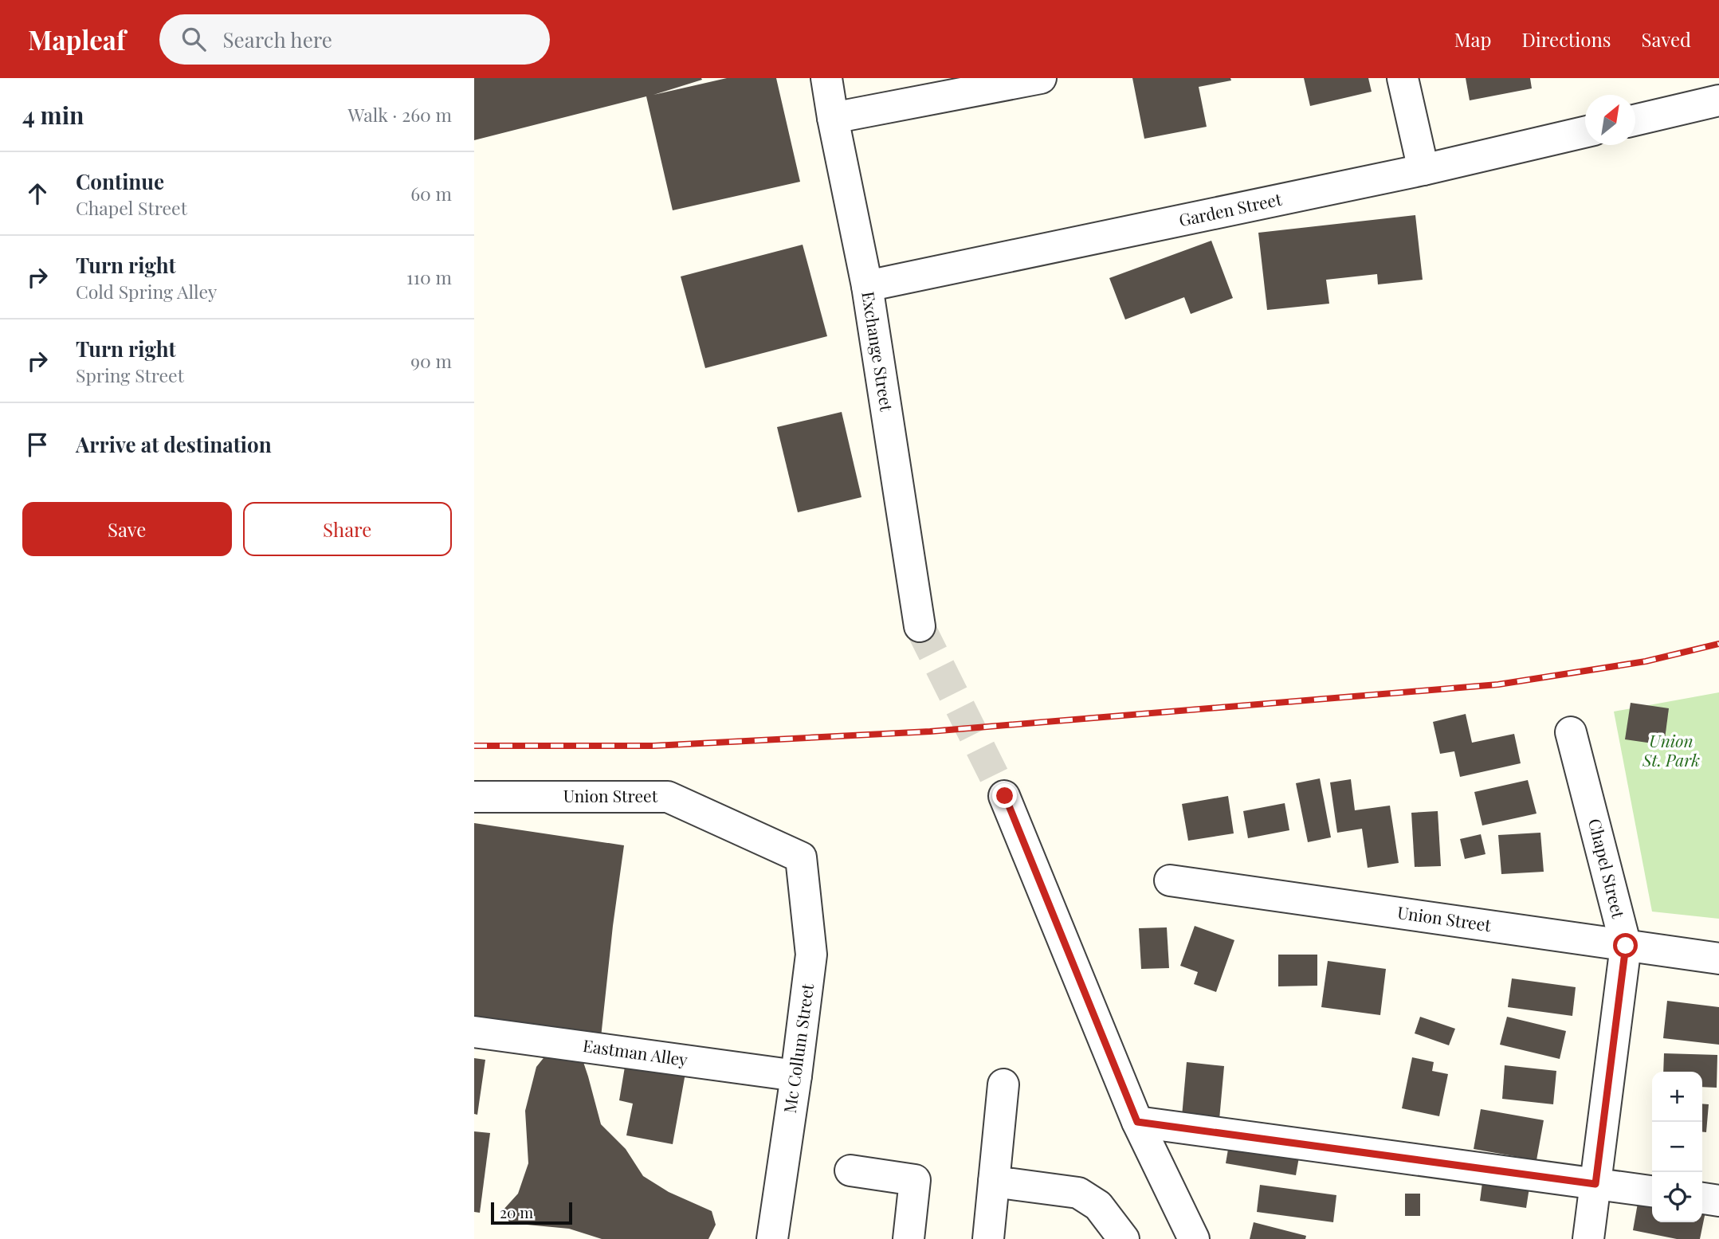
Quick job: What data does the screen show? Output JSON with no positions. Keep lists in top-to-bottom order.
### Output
{
  "streets": {
    "street": [
      "Garden Street",
      "Exchange Street",
      "Union Street",
      "Chapel Street",
      "Mc Collum Street",
      "Eastman Alley"
    ]
  },
  "crossings": [
    ["Garden Street", "Exchange Street"],
    ["Union Street", "Chapel Street"],
    ["Union Street", "Mc Collum Street"],
    ["Mc Collum Street", "Eastman Alley"]
  ],
  "parks": ["Union St. Park"],
  "scale_bar": "20 m",
  "north": "top right",
  "page": {
    "header": "Mapleaf",
    "search": "Search here",
    "nav": ["Map", "Directions", "Saved"],
    "heading": ["4 min", "Walk · 260 m"],
    "list": [
      ["Continue", "Chapel Street", "60 m"],
      ["Turn right", "Cold Spring Alley", "110 m"],
      ["Turn right", "Spring Street", "90 m"],
      "Arrive at destination"
    ],
    "buttons": ["Save", "Share"],
    "map_buttons": ["+", "−"],
    "scale": "20 m"
  }
}
